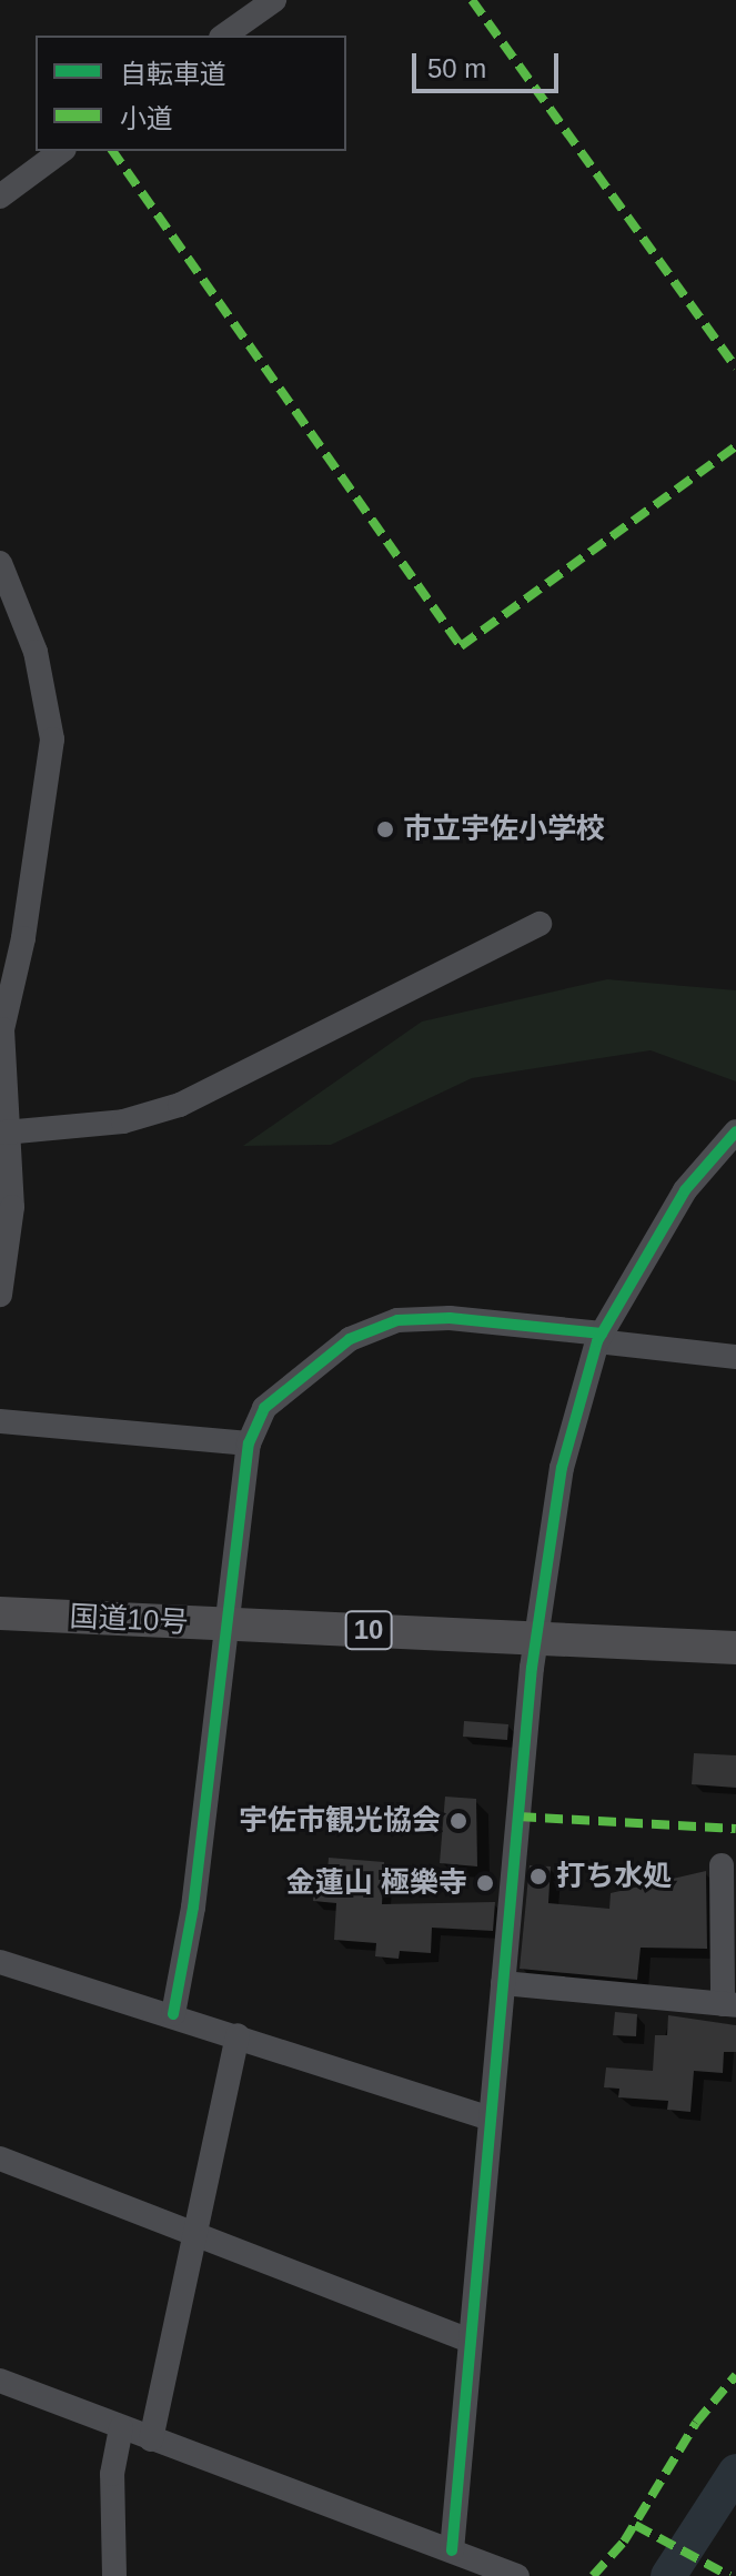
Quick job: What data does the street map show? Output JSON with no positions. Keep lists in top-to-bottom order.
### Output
{
  "streets": {
    "highway": ["国道10号", "10"]
  },
  "places": [
    "市立宇佐小学校",
    "宇佐市観光協会",
    "打ち水処",
    "金蓮山 極樂寺"
  ],
  "legend": ["自転車道", "小道"],
  "scale_bar": "50 m"
}
